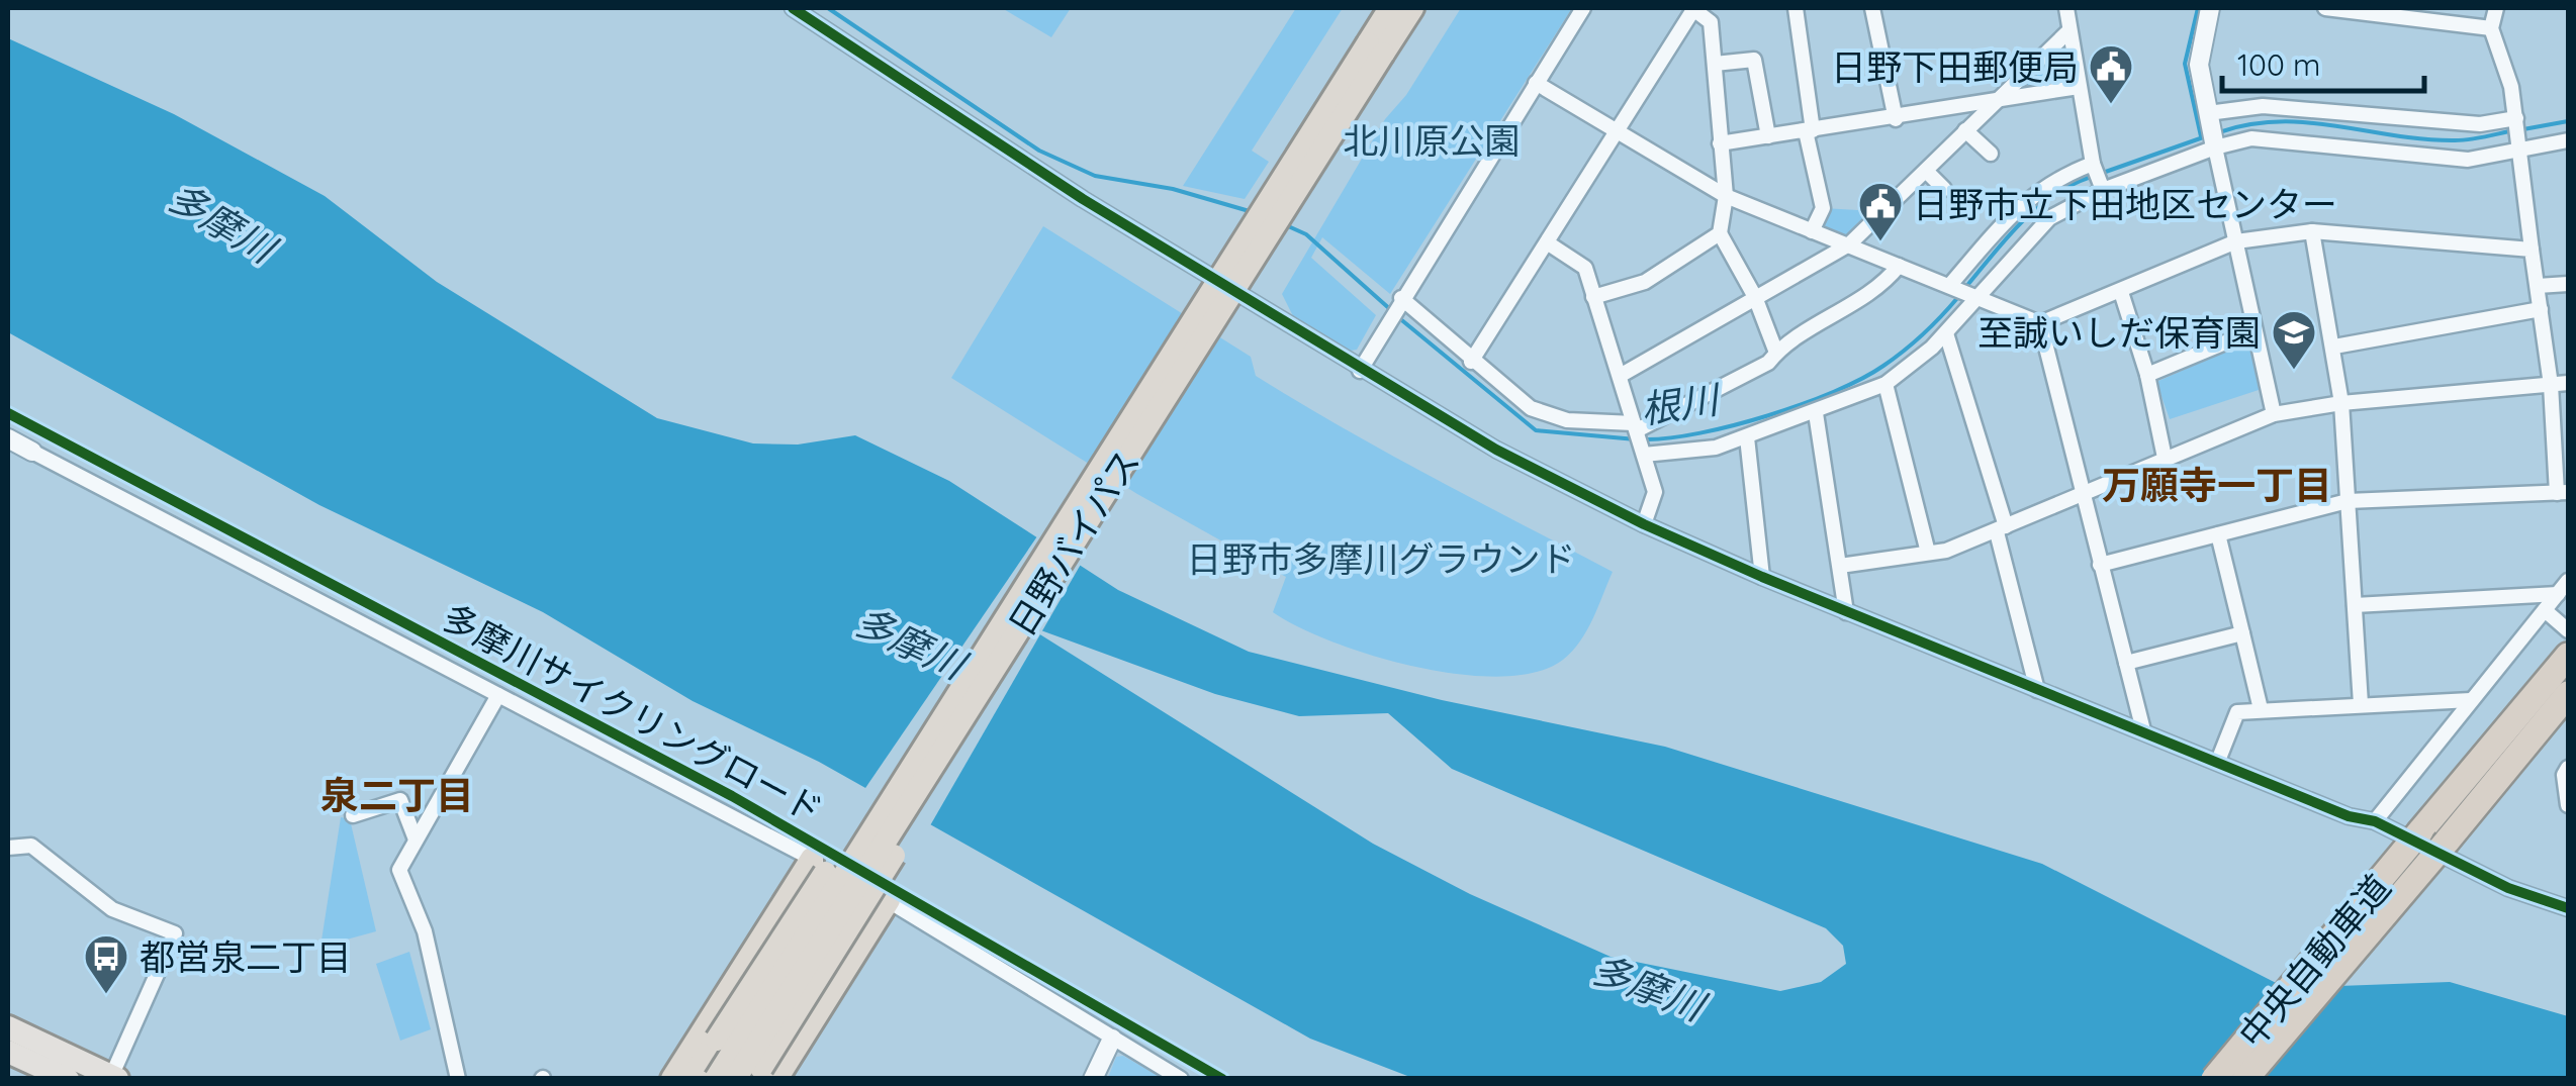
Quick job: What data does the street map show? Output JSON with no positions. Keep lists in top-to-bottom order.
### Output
{
  "streets": {
    "highway": ["日野バイパス", "中央自動車道"],
    "cycle path": ["多摩川サイクリングロード"]
  },
  "districts": ["万願寺一丁目", "泉二丁目"],
  "water": ["多摩川", "根川"],
  "parks": ["北川原公園", "日野市多摩川グラウンド"],
  "places": {
    "public building": ["日野下田郵便局", "日野市立下田地区センター"],
    "school or university": ["至誠いしだ保育園"],
    "bus stop": ["都営泉二丁目"]
  },
  "scale_bar": "100 m"
}
